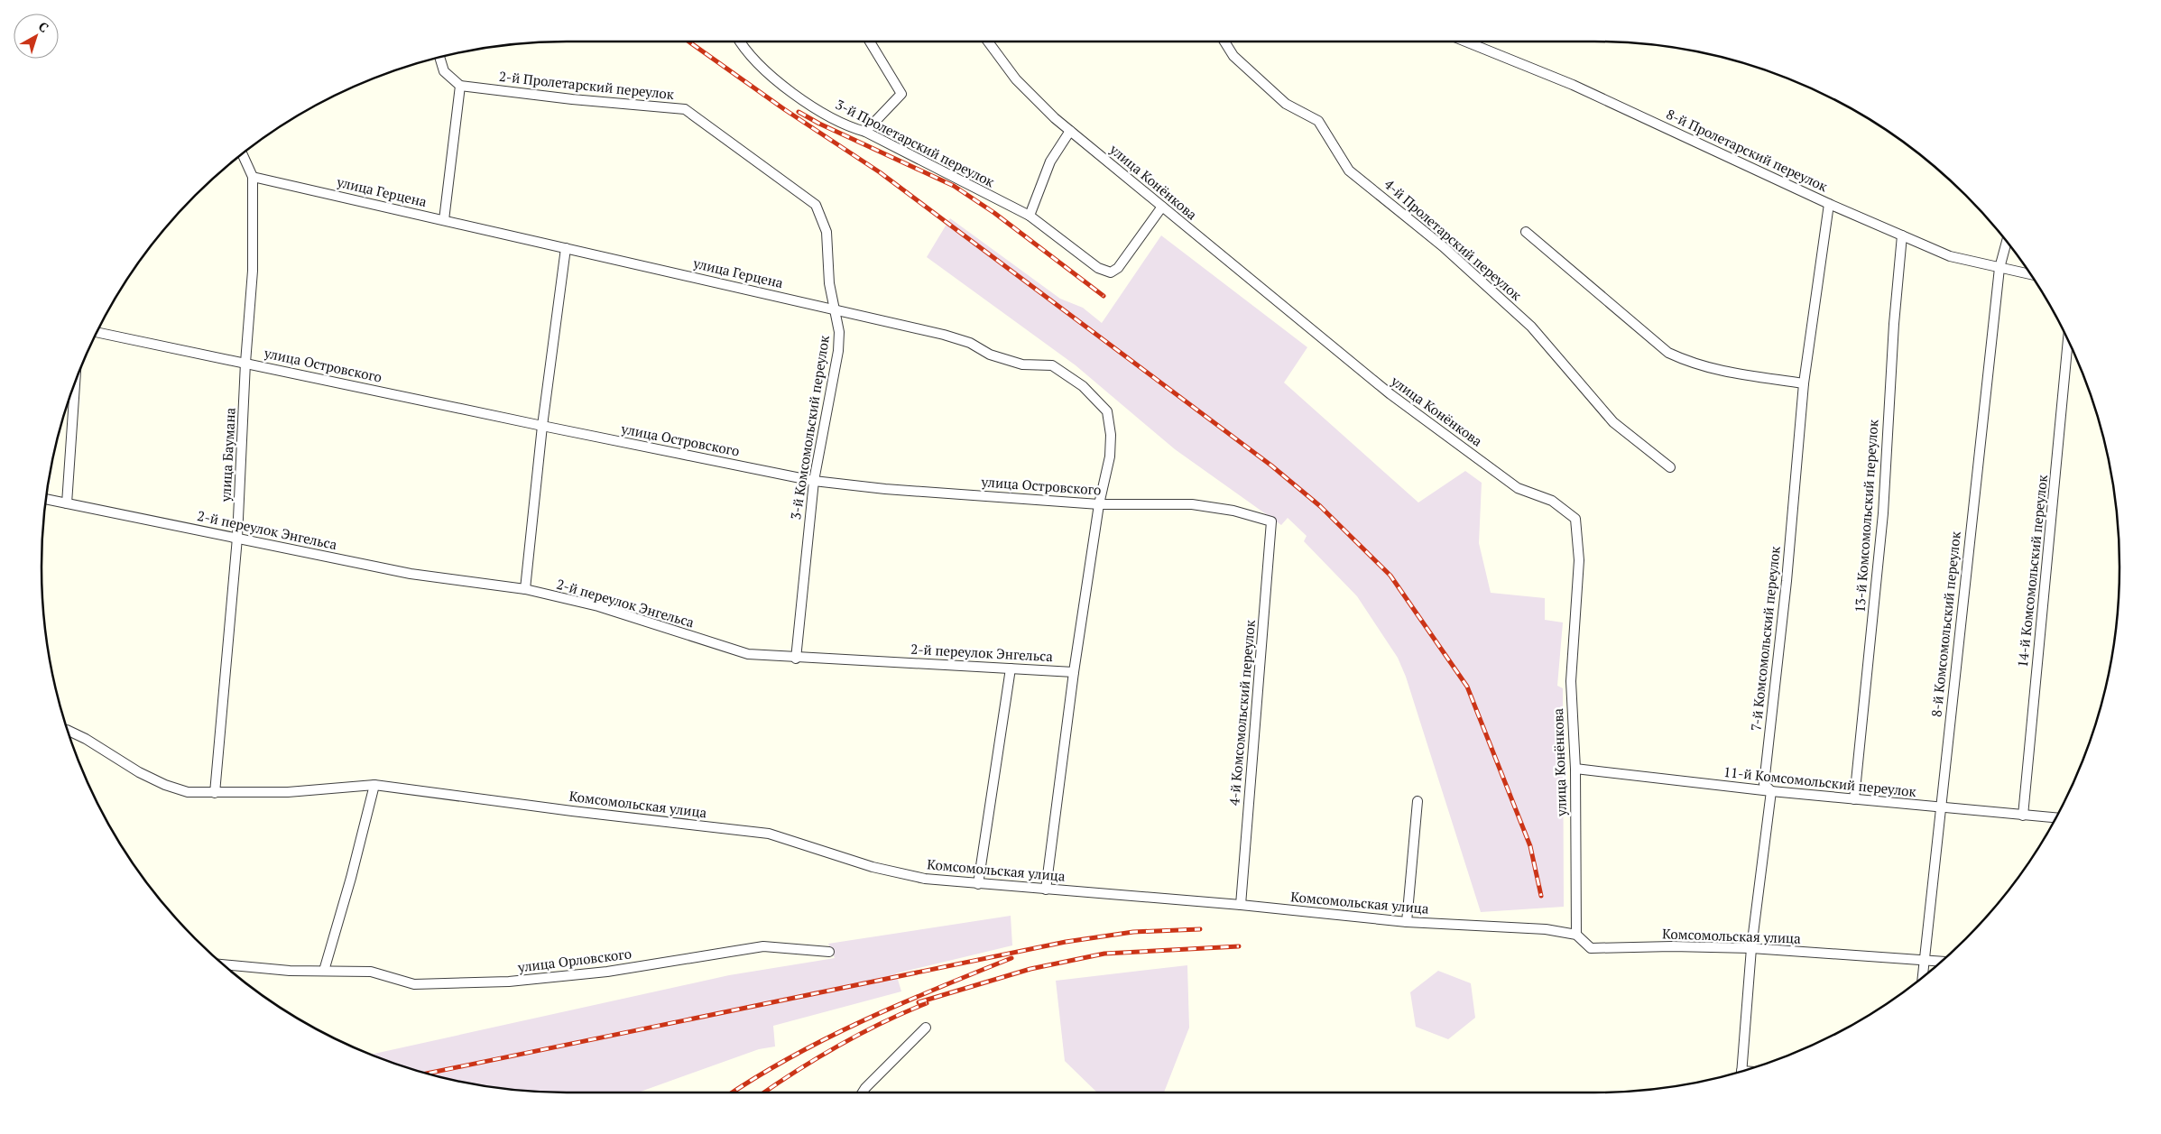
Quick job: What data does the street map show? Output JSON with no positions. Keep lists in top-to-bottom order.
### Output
{
  "streets": {
    "street": [
      "2-й Пролетарский переулок",
      "3-й Пролетарский переулок",
      "8-й Пролетарский переулок",
      "улица Конёнкова",
      "улица Герцена",
      "4-й Пролетарский переулок",
      "улица Островского",
      "3-й Комсомольский переулок",
      "улица Баумана",
      "13-й Комсомольский переулок",
      "2-й переулок Энгельса",
      "14-й Комсомольский переулок",
      "8-й Комсомольский переулок",
      "7-й Комсомольский переулок",
      "4-й Комсомольский переулок",
      "11-й Комсомольский переулок",
      "Комсомольская улица",
      "улица Орловского"
    ]
  },
  "crossings": [
    ["2-й Пролетарский переулок", "улица Герцена"],
    ["2-й Пролетарский переулок", "3-й Комсомольский переулок"],
    ["3-й Пролетарский переулок", "улица Конёнкова"],
    ["8-й Пролетарский переулок", "13-й Комсомольский переулок"],
    ["8-й Пролетарский переулок", "8-й Комсомольский переулок"],
    ["8-й Пролетарский переулок", "7-й Комсомольский переулок"],
    ["улица Конёнкова", "11-й Комсомольский переулок"],
    ["улица Конёнкова", "Комсомольская улица"],
    ["улица Герцена", "улица Островского"],
    ["улица Герцена", "3-й Комсомольский переулок"],
    ["улица Герцена", "улица Баумана"],
    ["улица Островского", "3-й Комсомольский переулок"],
    ["улица Островского", "улица Баумана"],
    ["улица Островского", "4-й Комсомольский переулок"],
    ["3-й Комсомольский переулок", "2-й переулок Энгельса"],
    ["улица Баумана", "2-й переулок Энгельса"],
    ["улица Баумана", "Комсомольская улица"],
    ["13-й Комсомольский переулок", "11-й Комсомольский переулок"],
    ["14-й Комсомольский переулок", "11-й Комсомольский переулок"],
    ["8-й Комсомольский переулок", "11-й Комсомольский переулок"],
    ["8-й Комсомольский переулок", "Комсомольская улица"],
    ["7-й Комсомольский переулок", "11-й Комсомольский переулок"],
    ["7-й Комсомольский переулок", "Комсомольская улица"],
    ["4-й Комсомольский переулок", "Комсомольская улица"]
  ],
  "north": "top right"
}
